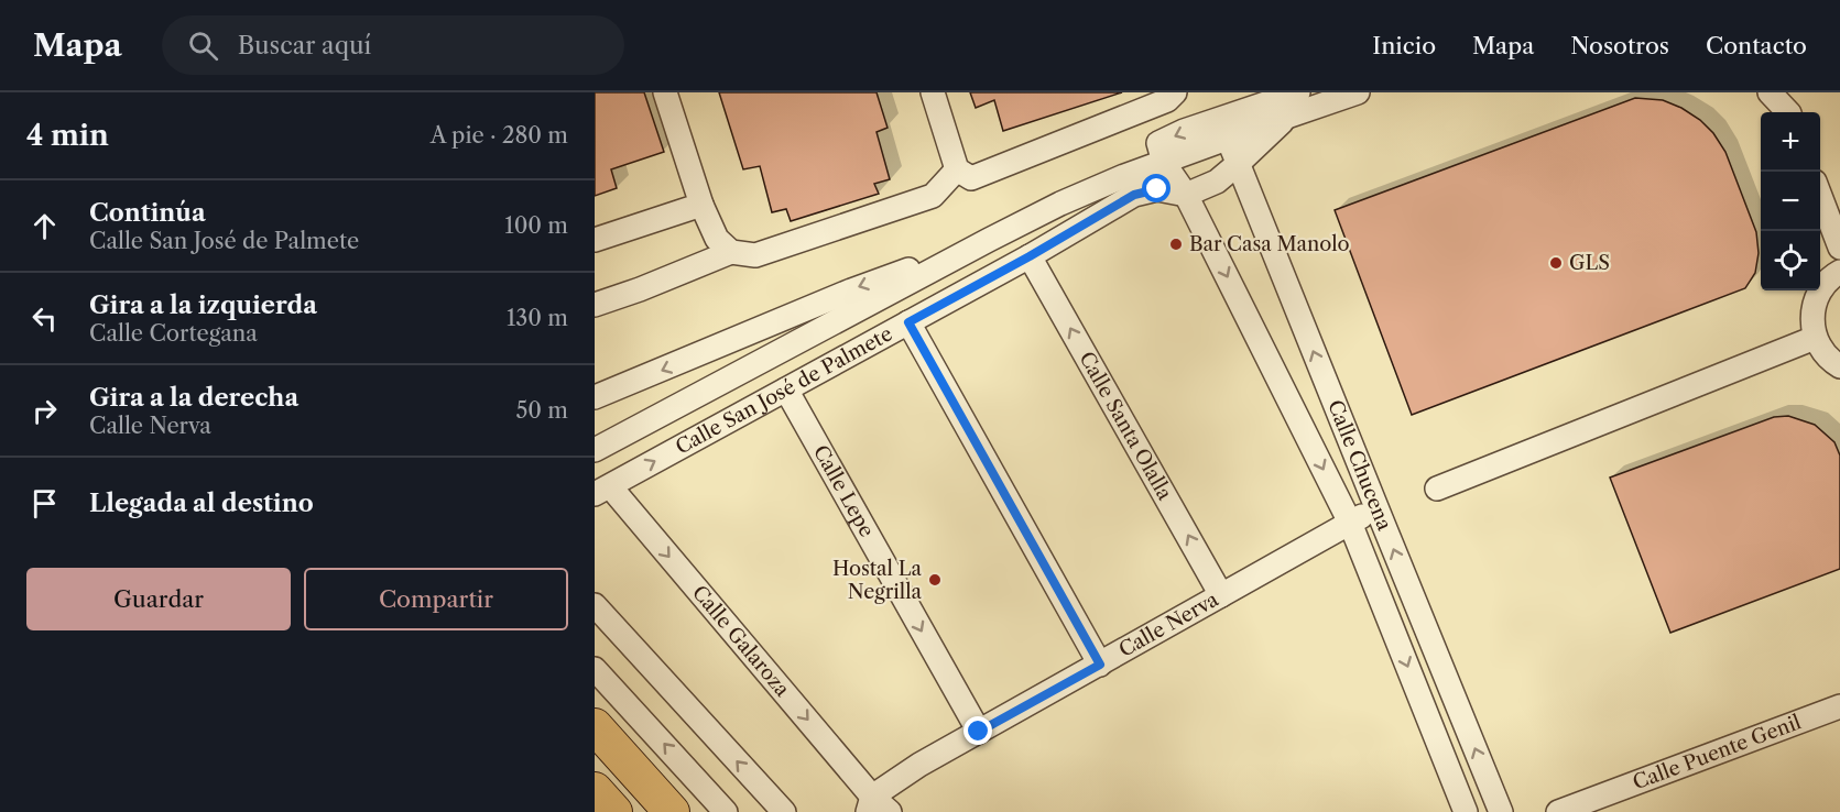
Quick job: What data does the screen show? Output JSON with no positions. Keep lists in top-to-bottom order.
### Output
{
  "streets": {
    "street": [
      "Calle San José de Palmete",
      "Calle Santa Olalla",
      "Calle Chucena",
      "Calle Lepe",
      "Calle Nerva",
      "Calle Galaroza",
      "Calle Puente Genil"
    ]
  },
  "crossings": [
    ["Calle San José de Palmete", "Calle Santa Olalla"],
    ["Calle San José de Palmete", "Calle Chucena"],
    ["Calle San José de Palmete", "Calle Lepe"],
    ["Calle San José de Palmete", "Calle Galaroza"],
    ["Calle Santa Olalla", "Calle Nerva"],
    ["Calle Chucena", "Calle Nerva"],
    ["Calle Lepe", "Calle Nerva"],
    ["Calle Nerva", "Calle Galaroza"]
  ],
  "places": ["Bar Casa Manolo", "GLS", "Hostal La Negrilla"],
  "page": {
    "header": "Mapa",
    "search": "Buscar aquí",
    "nav": [
      "Inicio",
      "Mapa",
      "Nosotros",
      "Contacto"
    ],
    "heading": ["4 min", "A pie · 280 m"],
    "map_buttons": ["+", "−"],
    "list": [
      ["Continúa", "Calle San José de Palmete", "100 m"],
      ["Gira a la izquierda", "Calle Cortegana", "130 m"],
      ["Gira a la derecha", "Calle Nerva", "50 m"],
      "Llegada al destino"
    ],
    "buttons": ["Guardar", "Compartir"]
  }
}
